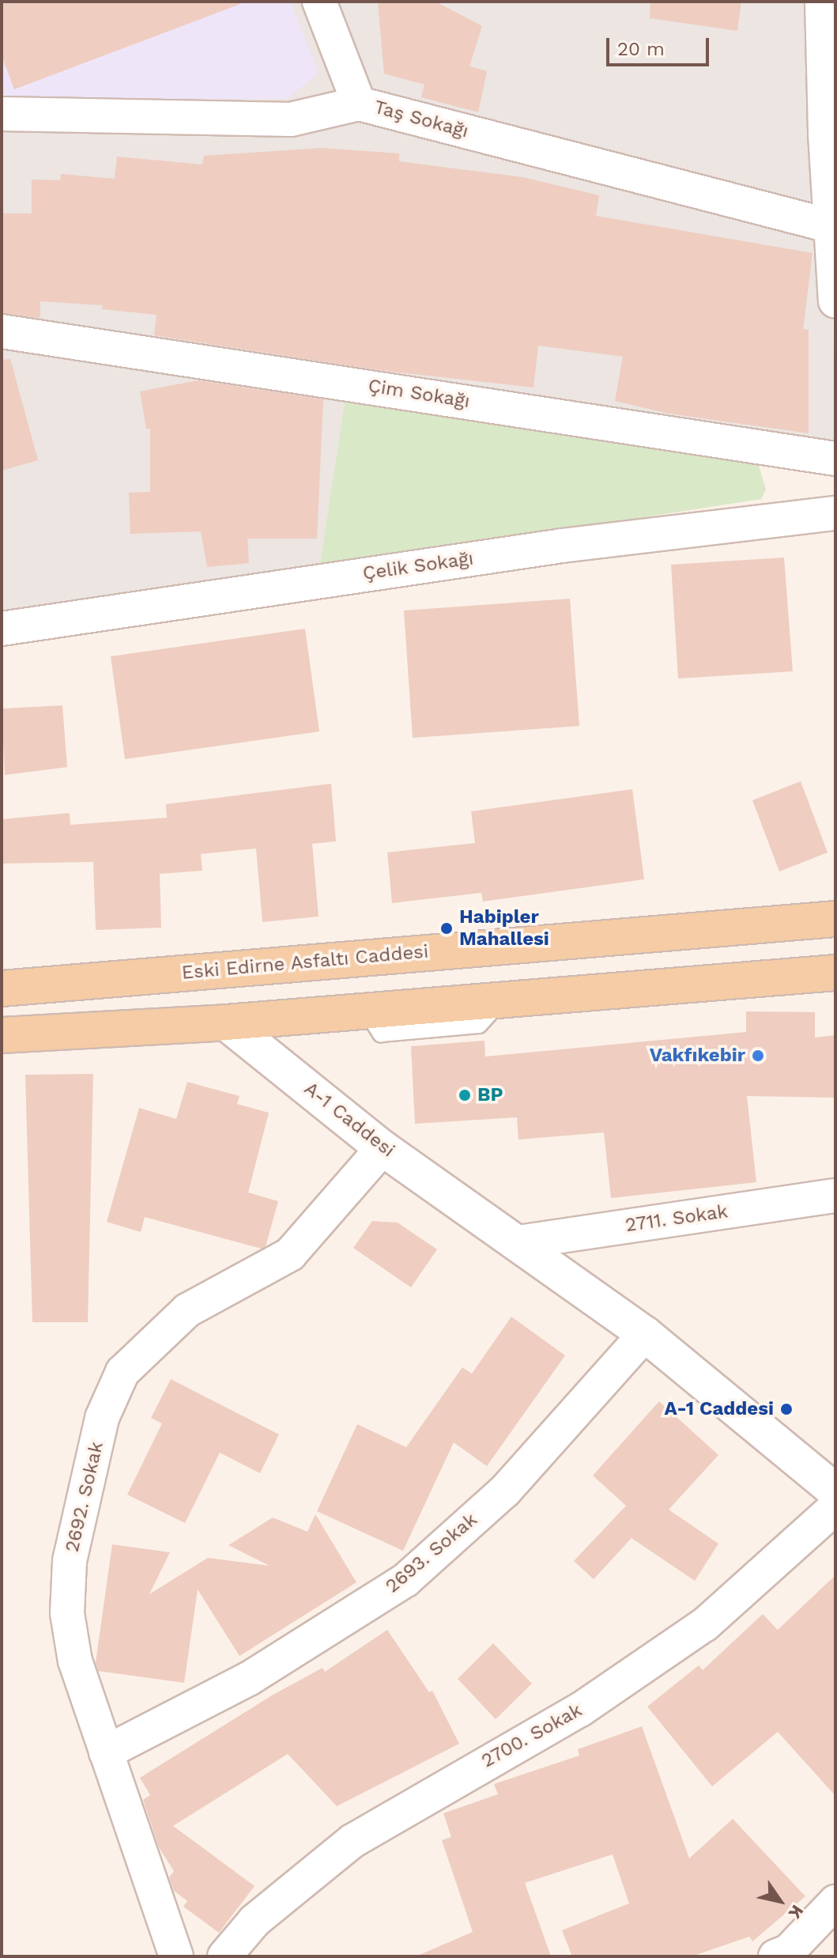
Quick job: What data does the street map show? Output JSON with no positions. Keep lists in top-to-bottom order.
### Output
{
  "streets": {
    "main road": ["Eski Edirne Asfaltı Caddesi", "A-1 Caddesi"],
    "street": [
      "Taş Sokağı",
      "Çim Sokağı",
      "Çelik Sokağı",
      "2711. Sokak",
      "2692. Sokak",
      "2693. Sokak",
      "2700. Sokak"
    ]
  },
  "crossings": [
    ["A-1 Caddesi", "2711. Sokak"],
    ["A-1 Caddesi", "2692. Sokak"],
    ["A-1 Caddesi", "2693. Sokak"],
    ["2692. Sokak", "2693. Sokak"]
  ],
  "places": [
    "Habipler Mahallesi",
    "Vakfıkebir",
    "BP",
    "A-1 Caddesi"
  ],
  "scale_bar": "20 m",
  "north": "bottom right"
}
